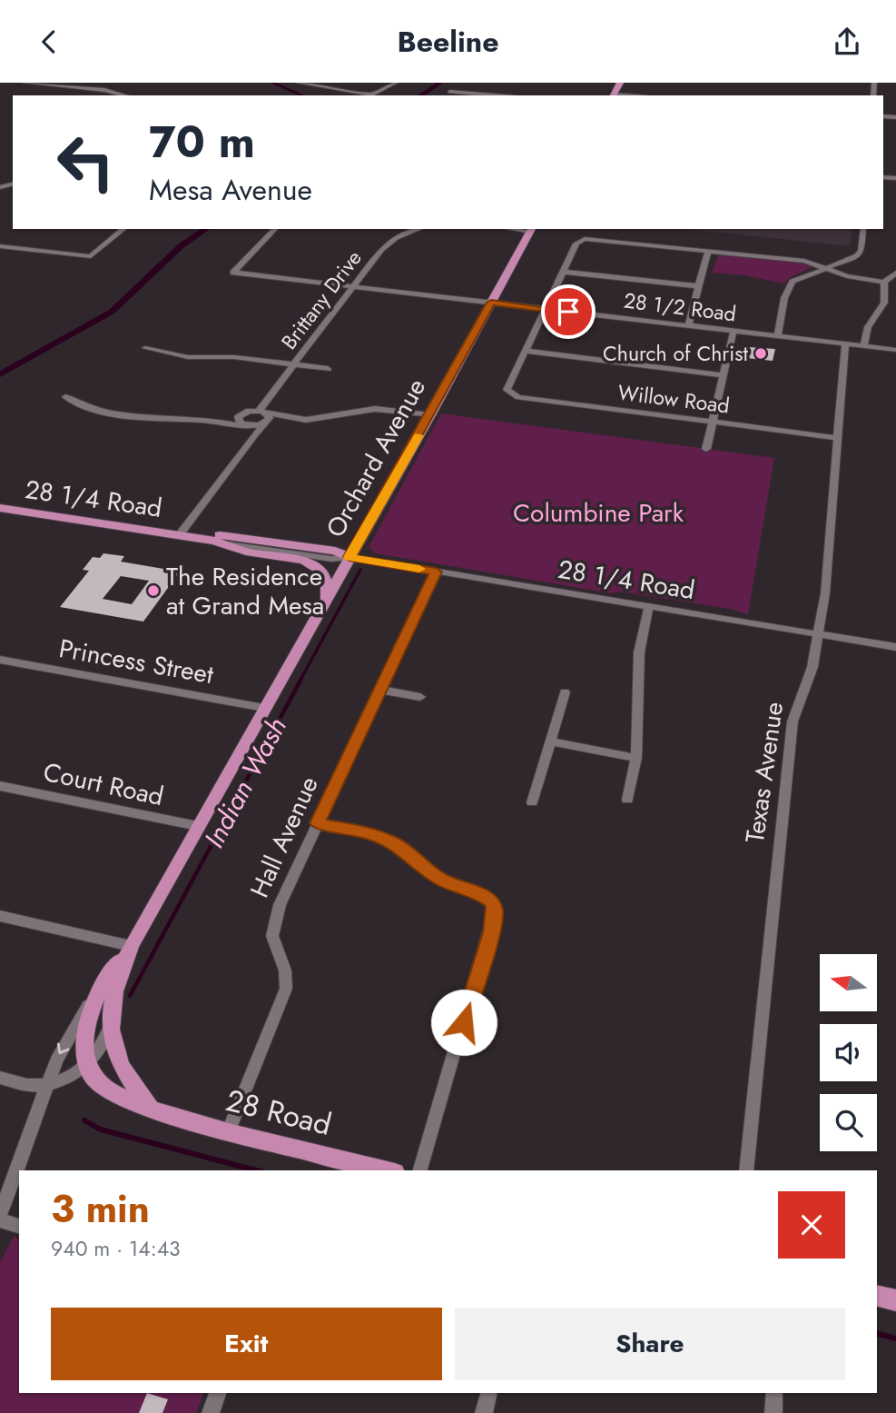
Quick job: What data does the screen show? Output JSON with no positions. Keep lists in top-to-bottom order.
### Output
{
  "streets": {
    "main road": ["Orchard Avenue", "28 1/4 Road", "28 Road"],
    "street": [
      "Brittany Drive",
      "28 1/2 Road",
      "Willow Road",
      "Princess Street",
      "Texas Avenue",
      "Court Road",
      "Hall Avenue"
    ]
  },
  "crossings": [
    ["Brittany Drive", "28 1/2 Road"],
    ["Brittany Drive", "28 1/4 Road"],
    ["28 1/2 Road", "Orchard Avenue"],
    ["28 1/2 Road", "Texas Avenue"],
    ["Willow Road", "Texas Avenue"],
    ["Orchard Avenue", "28 1/4 Road"],
    ["Orchard Avenue", "Princess Street"],
    ["Orchard Avenue", "Court Road"],
    ["Orchard Avenue", "28 Road"],
    ["28 1/4 Road", "Texas Avenue"],
    ["28 1/4 Road", "Hall Avenue"],
    ["Hall Avenue", "28 Road"]
  ],
  "water": ["Indian Wash"],
  "parks": ["Columbine Park"],
  "places": ["Church of Christ", "The Residence at Grand Mesa"],
  "north": "left",
  "page": {
    "header": "Beeline",
    "turn": ["70 m", "Mesa Avenue"],
    "heading": ["3 min", "940 m · 14:43"],
    "buttons": ["Exit", "Share"]
  }
}
